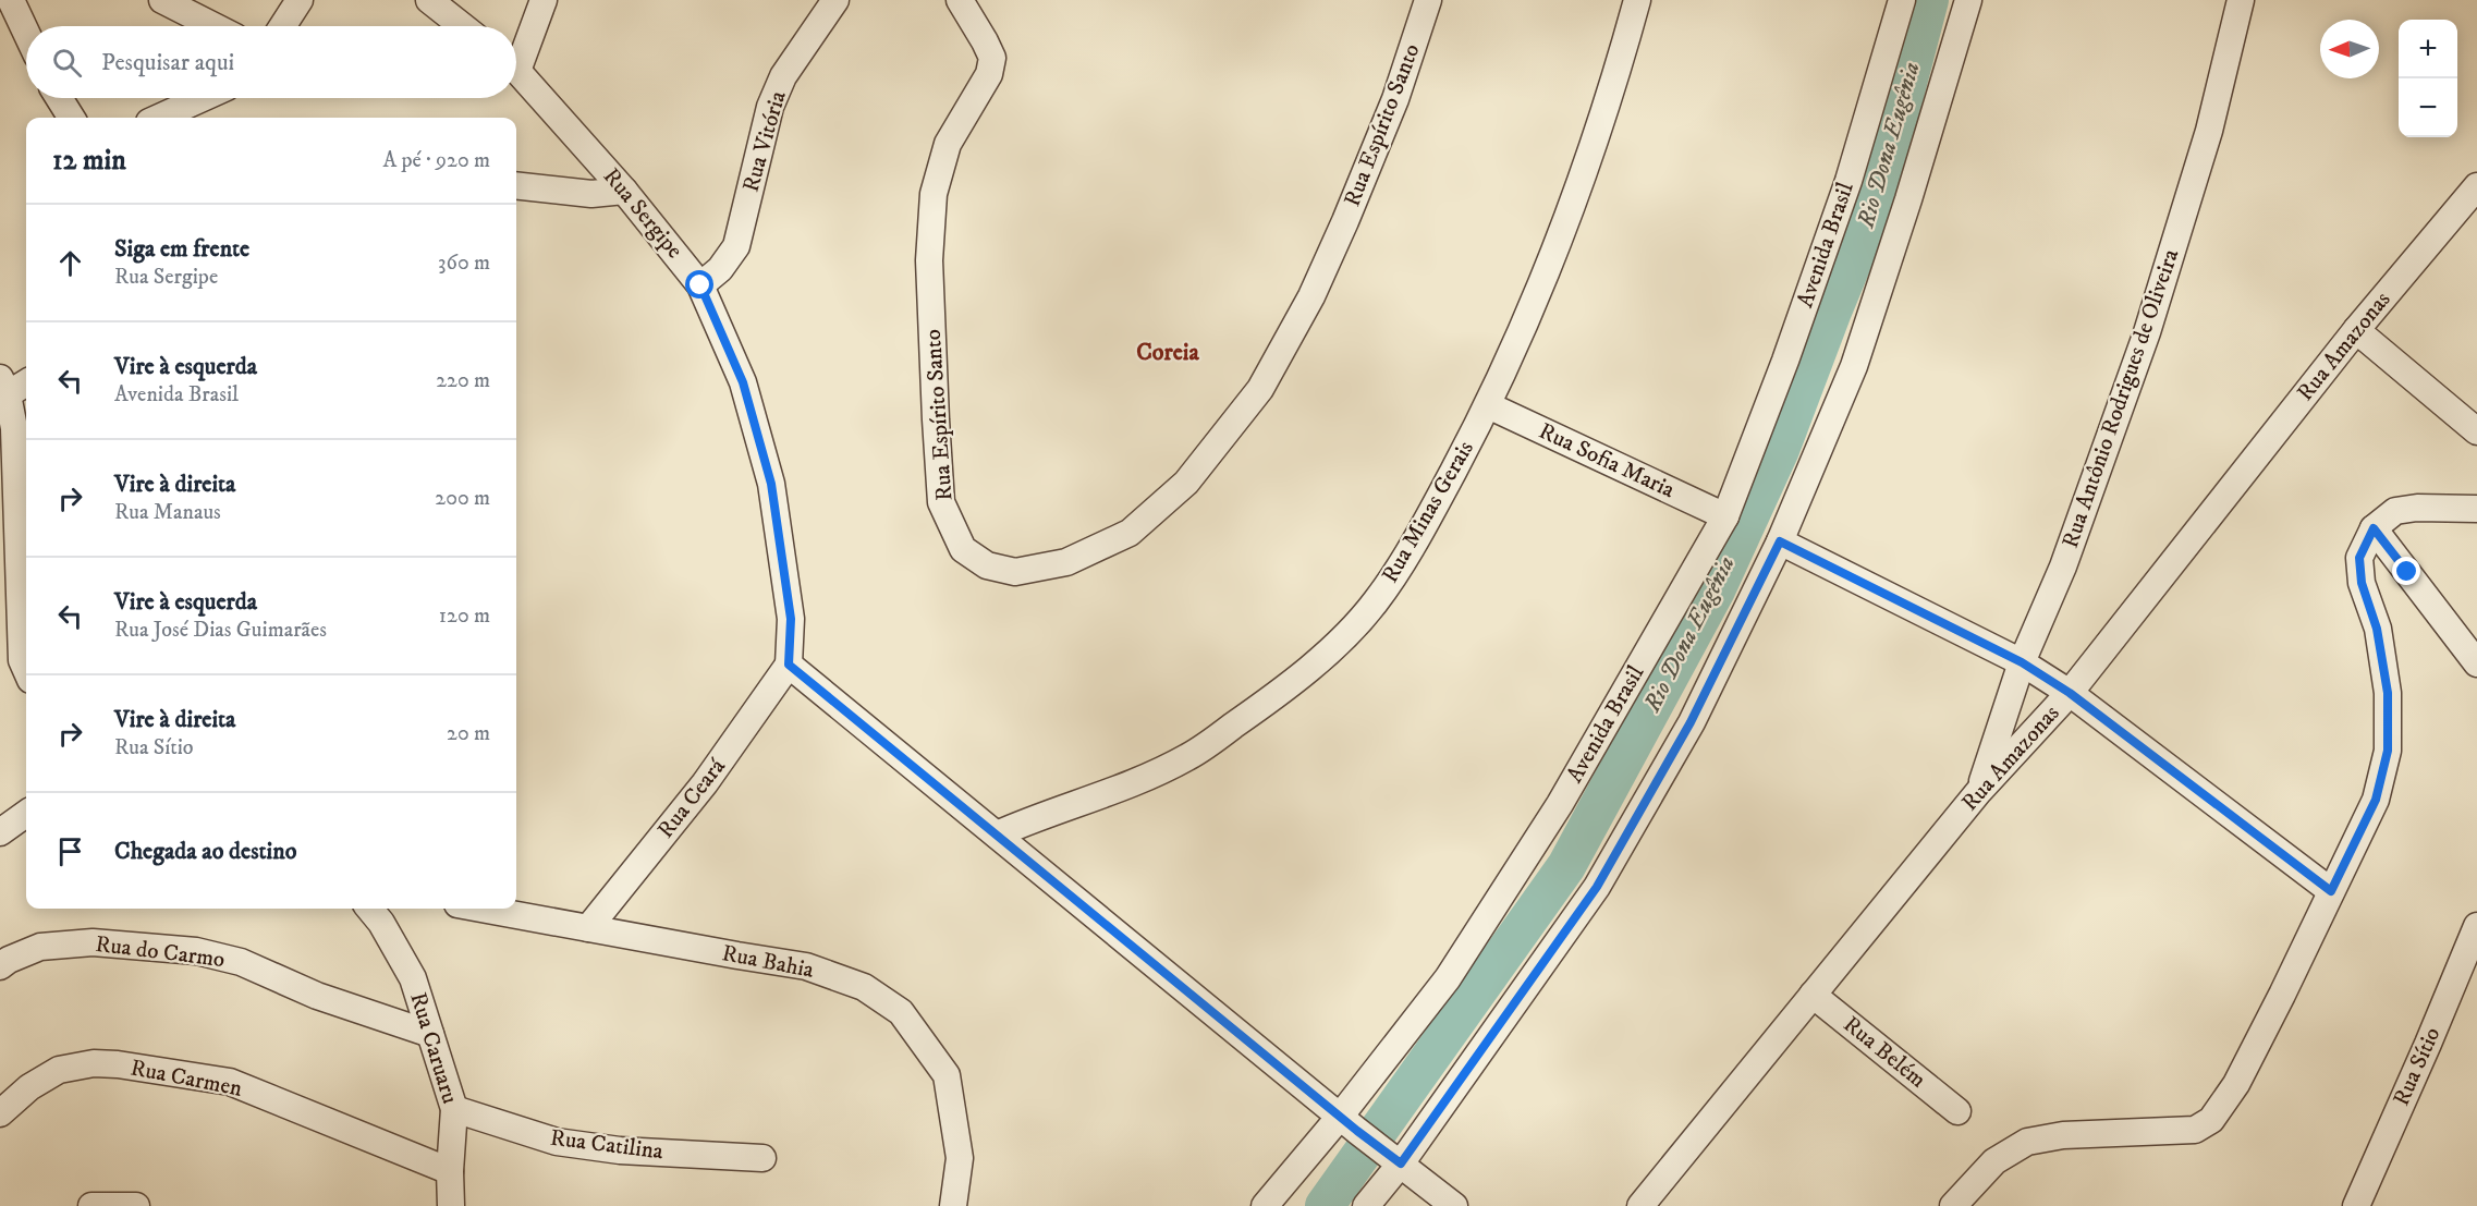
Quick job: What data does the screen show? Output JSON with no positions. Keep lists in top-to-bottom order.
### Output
{
  "streets": {
    "street": [
      "Rua Espírito Santo",
      "Rua Vitória",
      "Rua Sergipe",
      "Avenida Brasil",
      "Rua Amazonas",
      "Rua Antônio Rodrigues de Oliveira",
      "Rua Sofia Maria",
      "Rua Minas Gerais",
      "Rua Ceará",
      "Rua do Carmo",
      "Rua Bahia",
      "Rua Caruaru",
      "Rua Belém",
      "Rua Sítio",
      "Rua Carmen",
      "Rua Catilina"
    ]
  },
  "crossings": [
    ["Rua Vitória", "Rua Sergipe"],
    ["Rua Sergipe", "Rua Ceará"],
    ["Avenida Brasil", "Rua Sofia Maria"],
    ["Rua Amazonas", "Rua Antônio Rodrigues de Oliveira"],
    ["Rua Amazonas", "Rua Belém"],
    ["Rua Sofia Maria", "Rua Minas Gerais"],
    ["Rua Ceará", "Rua Bahia"],
    ["Rua do Carmo", "Rua Caruaru"],
    ["Rua Caruaru", "Rua Carmen"],
    ["Rua Caruaru", "Rua Catilina"]
  ],
  "districts": ["Coreia"],
  "water": ["Rio Dona Eugênia"],
  "north": "left",
  "page": {
    "map_buttons": ["+", "−"],
    "search": "Pesquisar aqui",
    "heading": ["12 min", "A pé · 920 m"],
    "list": [
      ["Siga em frente", "Rua Sergipe", "360 m"],
      ["Vire à esquerda", "Avenida Brasil", "220 m"],
      ["Vire à direita", "Rua Manaus", "200 m"],
      ["Vire à esquerda", "Rua José Dias Guimarães", "120 m"],
      ["Vire à direita", "Rua Sítio", "20 m"],
      "Chegada ao destino"
    ]
  }
}
